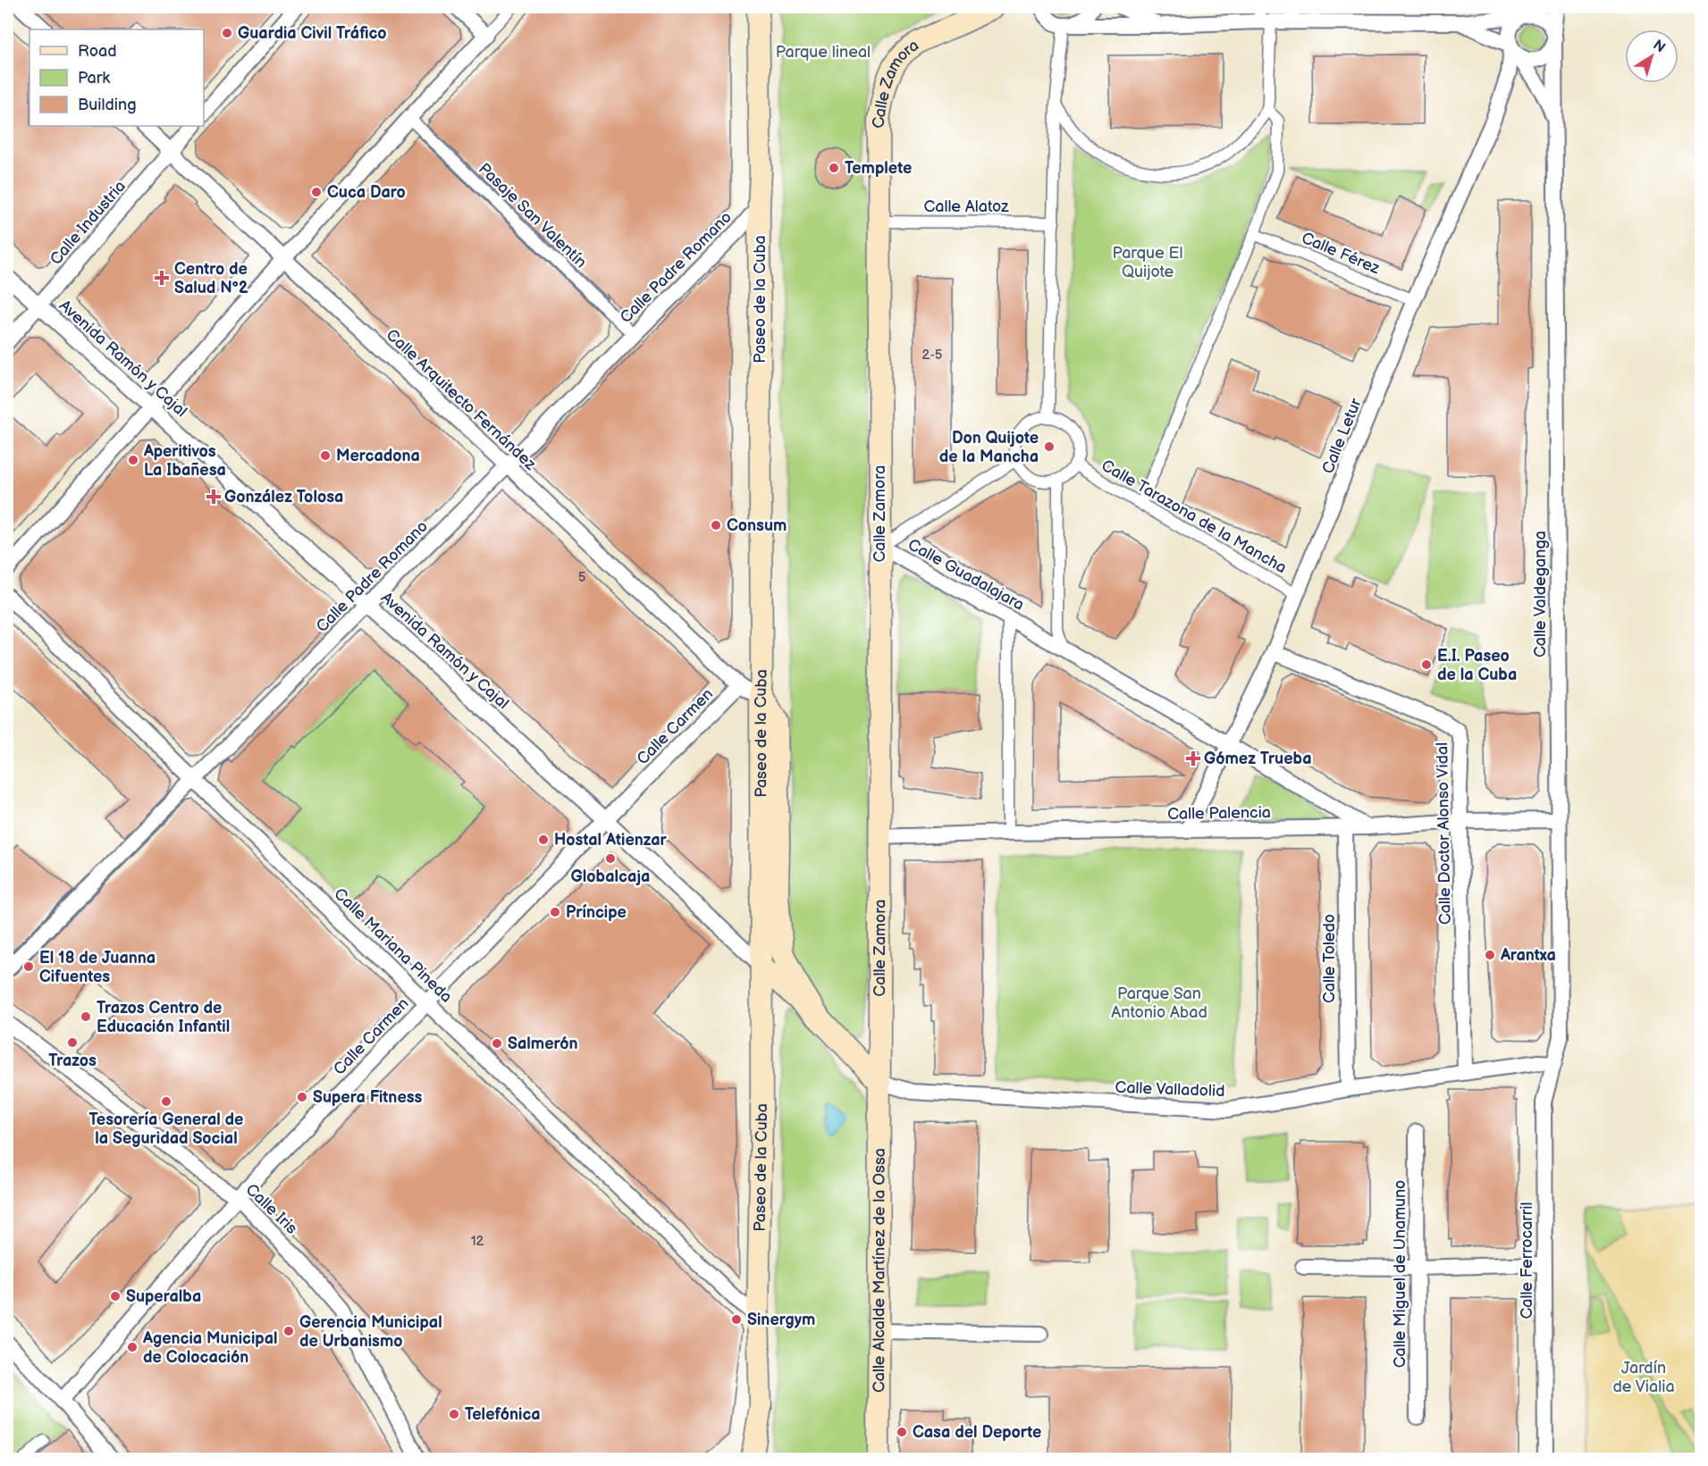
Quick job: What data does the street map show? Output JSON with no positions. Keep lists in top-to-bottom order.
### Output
{
  "streets": {
    "main road": ["Calle Zamora", "Paseo de la Cuba", "Calle Alcalde Martínez de la Ossa"],
    "street": [
      "Calle Alatoz",
      "Pasaje San Valentín",
      "Calle Industria",
      "Calle Férez",
      "Calle Padre Romano",
      "Avenida Ramón y Cajal",
      "Calle Arquitecto Fernández",
      "Calle Letur",
      "Calle Tarazona de la Mancha",
      "Calle Guadalajara",
      "Calle Valdeganga",
      "Calle Carmen",
      "Calle Palencia",
      "Calle Doctor Alonso Vidal",
      "Calle Mariana Pineda",
      "Calle Toledo",
      "Calle Valladolid",
      "Calle Iris",
      "Calle Ferrocarril",
      "Calle Miguel de Unamuno"
    ]
  },
  "crossings": [
    ["Calle Zamora", "Calle Alatoz"],
    ["Calle Zamora", "Calle Guadalajara"],
    ["Calle Zamora", "Calle Palencia"],
    ["Calle Zamora", "Calle Valladolid"],
    ["Calle Zamora", "Calle Alcalde Martínez de la Ossa"],
    ["Pasaje San Valentín", "Calle Padre Romano"],
    ["Calle Industria", "Avenida Ramón y Cajal"],
    ["Calle Industria", "Calle Arquitecto Fernández"],
    ["Calle Férez", "Calle Letur"],
    ["Calle Padre Romano", "Paseo de la Cuba"],
    ["Calle Padre Romano", "Avenida Ramón y Cajal"],
    ["Calle Padre Romano", "Calle Arquitecto Fernández"],
    ["Calle Padre Romano", "Calle Mariana Pineda"],
    ["Paseo de la Cuba", "Avenida Ramón y Cajal"],
    ["Paseo de la Cuba", "Calle Arquitecto Fernández"],
    ["Paseo de la Cuba", "Calle Mariana Pineda"],
    ["Avenida Ramón y Cajal", "Calle Carmen"],
    ["Calle Arquitecto Fernández", "Calle Carmen"],
    ["Calle Letur", "Calle Tarazona de la Mancha"],
    ["Calle Letur", "Calle Guadalajara"],
    ["Calle Letur", "Calle Valdeganga"],
    ["Calle Letur", "Calle Palencia"],
    ["Calle Letur", "Calle Doctor Alonso Vidal"],
    ["Calle Tarazona de la Mancha", "Calle Guadalajara"],
    ["Calle Guadalajara", "Calle Palencia"],
    ["Calle Valdeganga", "Calle Palencia"],
    ["Calle Valdeganga", "Calle Valladolid"],
    ["Calle Valdeganga", "Calle Ferrocarril"],
    ["Calle Carmen", "Calle Mariana Pineda"],
    ["Calle Carmen", "Calle Iris"],
    ["Calle Palencia", "Calle Doctor Alonso Vidal"],
    ["Calle Palencia", "Calle Toledo"],
    ["Calle Doctor Alonso Vidal", "Calle Valladolid"],
    ["Calle Toledo", "Calle Valladolid"],
    ["Calle Valladolid", "Calle Ferrocarril"],
    ["Calle Valladolid", "Calle Alcalde Martínez de la Ossa"]
  ],
  "parks": [
    "Parque lineal",
    "Parque El Quijote",
    "Parque San Antonio Abad",
    "Jardín de Vialia"
  ],
  "places": {
    "other": [
      "Guardia Civil Tráfico",
      "Templete",
      "Cuca Daro",
      "Don Quijote de la Mancha",
      "Mercadona",
      "Aperitivos La Ibañesa",
      "Consum",
      "E.I. Paseo de la Cuba",
      "Hostal Atienzar",
      "Globalcaja",
      "Príncipe",
      "Arantxa",
      "El 18 de Juanna Cifuentes",
      "Trazos Centro de Educación Infantil",
      "Trazos",
      "Salmerón",
      "Supera Fitness",
      "Tesorería General de la Seguridad Social",
      "Superalba",
      "Sinergym",
      "Gerencia Municipal de Urbanismo",
      "Agencia Municipal de Colocación",
      "Telefónica",
      "Casa del Deporte"
    ],
    "health": ["Centro de Salud Nº2", "González Tolosa", "Gómez Trueba"]
  },
  "house_numbers": ["2-5", "5", "12"],
  "legend": ["Road", "Park", "Building"],
  "north": "top right"
}
